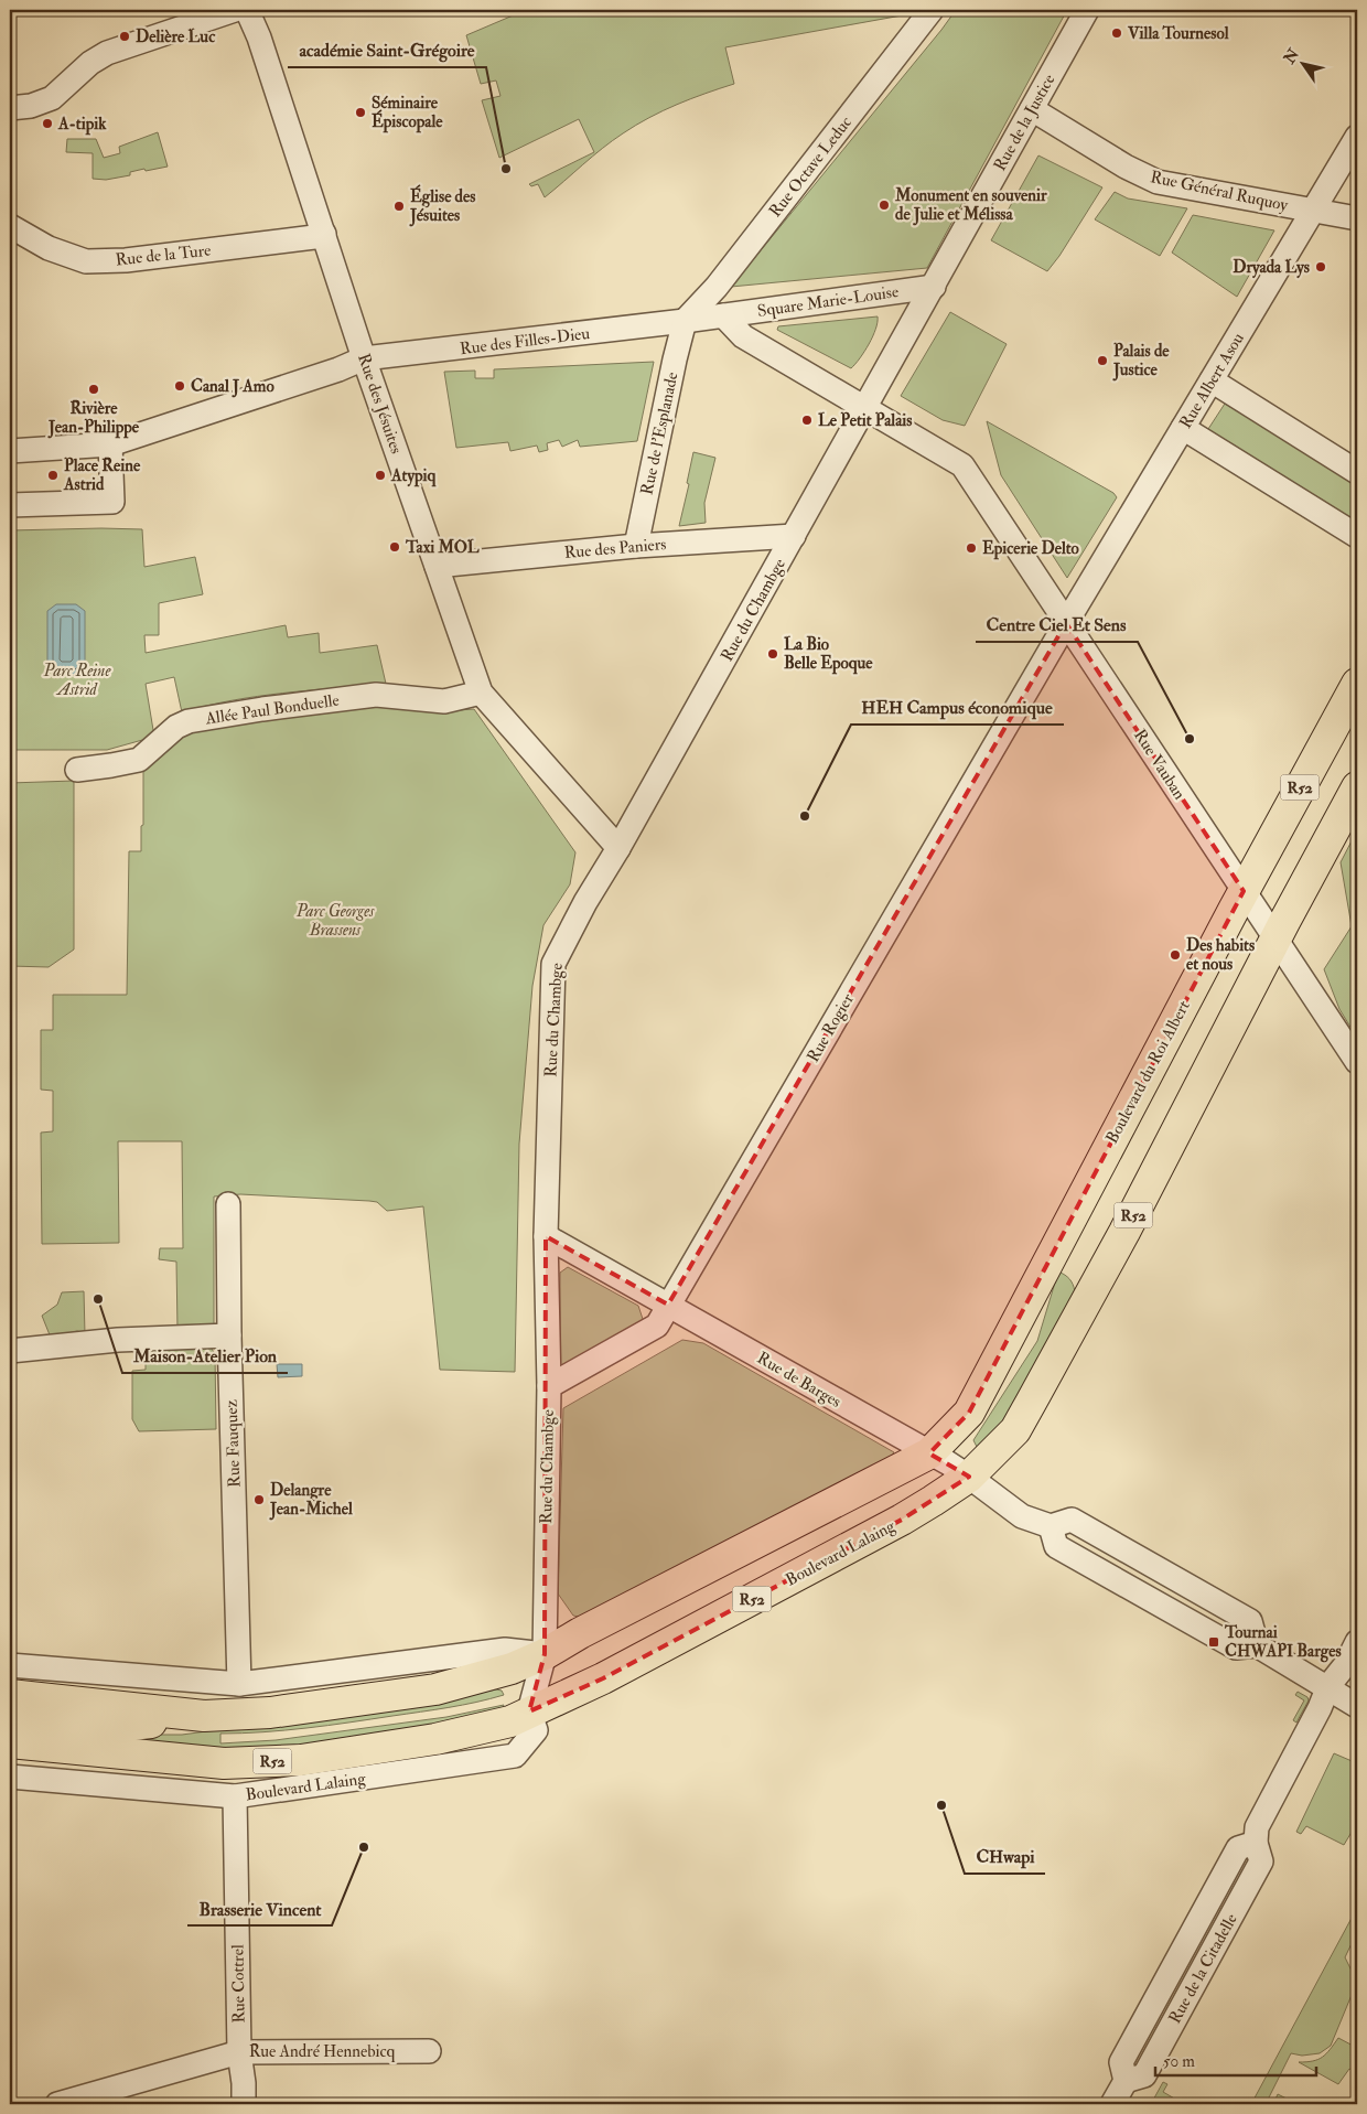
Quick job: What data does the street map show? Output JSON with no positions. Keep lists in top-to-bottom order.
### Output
{
  "streets": {
    "main road": ["R52", "Boulevard du Roi Albert", "Boulevard Lalaing"],
    "street": [
      "Rue de la Justice",
      "Rue Octave Leduc",
      "Rue Général Ruquoy",
      "Rue de la Ture",
      "Square Marie-Louise",
      "Rue des Filles-Dieu",
      "Rue Albert Asou",
      "Rue des Jésuites",
      "Rue de l'Esplanade",
      "Rue des Paniers",
      "Rue du Chambge",
      "Allée Paul Bonduelle",
      "Rue Vauban",
      "Rue Rogier",
      "Rue de Barges",
      "Rue Fauquez",
      "Rue de la Citadelle",
      "Rue Cottrel",
      "Rue André Hennebicq"
    ]
  },
  "crossings": [
    ["Rue de la Justice", "Rue Général Ruquoy"],
    ["Rue de la Justice", "Square Marie-Louise"],
    ["Rue de la Justice", "Rue du Chambge"],
    ["Rue de la Justice", "Rue Vauban"],
    ["Rue Octave Leduc", "Square Marie-Louise"],
    ["Rue Octave Leduc", "Rue des Filles-Dieu"],
    ["Rue Octave Leduc", "Rue de l'Esplanade"],
    ["Rue Général Ruquoy", "Rue Albert Asou"],
    ["Rue de la Ture", "Rue des Jésuites"],
    ["Square Marie-Louise", "Rue des Filles-Dieu"],
    ["Square Marie-Louise", "Rue de l'Esplanade"],
    ["Rue des Filles-Dieu", "Rue des Jésuites"],
    ["Rue des Filles-Dieu", "Rue de l'Esplanade"],
    ["Rue Albert Asou", "Rue Vauban"],
    ["Rue Albert Asou", "Rue Rogier"],
    ["Rue des Jésuites", "Rue des Paniers"],
    ["Rue des Jésuites", "Rue du Chambge"],
    ["Rue des Jésuites", "Allée Paul Bonduelle"],
    ["Rue de l'Esplanade", "Rue des Paniers"],
    ["Rue des Paniers", "Rue du Chambge"],
    ["Rue du Chambge", "Rue Vauban"],
    ["Rue du Chambge", "R52"],
    ["Rue du Chambge", "Rue Rogier"],
    ["Rue du Chambge", "Rue de Barges"],
    ["Rue du Chambge", "Boulevard Lalaing"],
    ["Rue Vauban", "R52"],
    ["Rue Vauban", "Rue Rogier"],
    ["Rue Vauban", "Boulevard du Roi Albert"],
    ["R52", "Boulevard du Roi Albert"],
    ["R52", "Rue de Barges"],
    ["R52", "Boulevard Lalaing"],
    ["Rue Rogier", "Rue de Barges"],
    ["Boulevard du Roi Albert", "Rue de Barges"],
    ["Rue de Barges", "Boulevard Lalaing"],
    ["Rue de Barges", "Rue de la Citadelle"],
    ["Boulevard Lalaing", "Rue Cottrel"],
    ["Rue Cottrel", "Rue André Hennebicq"]
  ],
  "parks": ["Parc Reine Astrid", "Parc Georges Brassens"],
  "places": {
    "other": [
      "Villa Tournesol",
      "Delière Luc",
      "Séminaire Épiscopale",
      "A-tipik",
      "académie Saint-Grégoire",
      "Monument en souvenir de Julie et Mélissa",
      "Église des Jésuites",
      "Dryada Lys",
      "Palais de Justice",
      "Canal J Amo",
      "Rivière Jean-Philippe",
      "Le Petit Palais",
      "Place Reine Astrid",
      "Atypiq",
      "Taxi MOL",
      "Epicerie Delto",
      "La Bio Belle Epoque",
      "Centre Ciel Et Sens",
      "HEH Campus économique",
      "Des habits et nous",
      "Maison-Atelier Pion",
      "Delangre Jean-Michel",
      "CHwapi",
      "Brasserie Vincent"
    ],
    "transit": ["Tournai CHWAPI Barges"]
  },
  "scale_bar": "50 m",
  "north": "top left"
}
